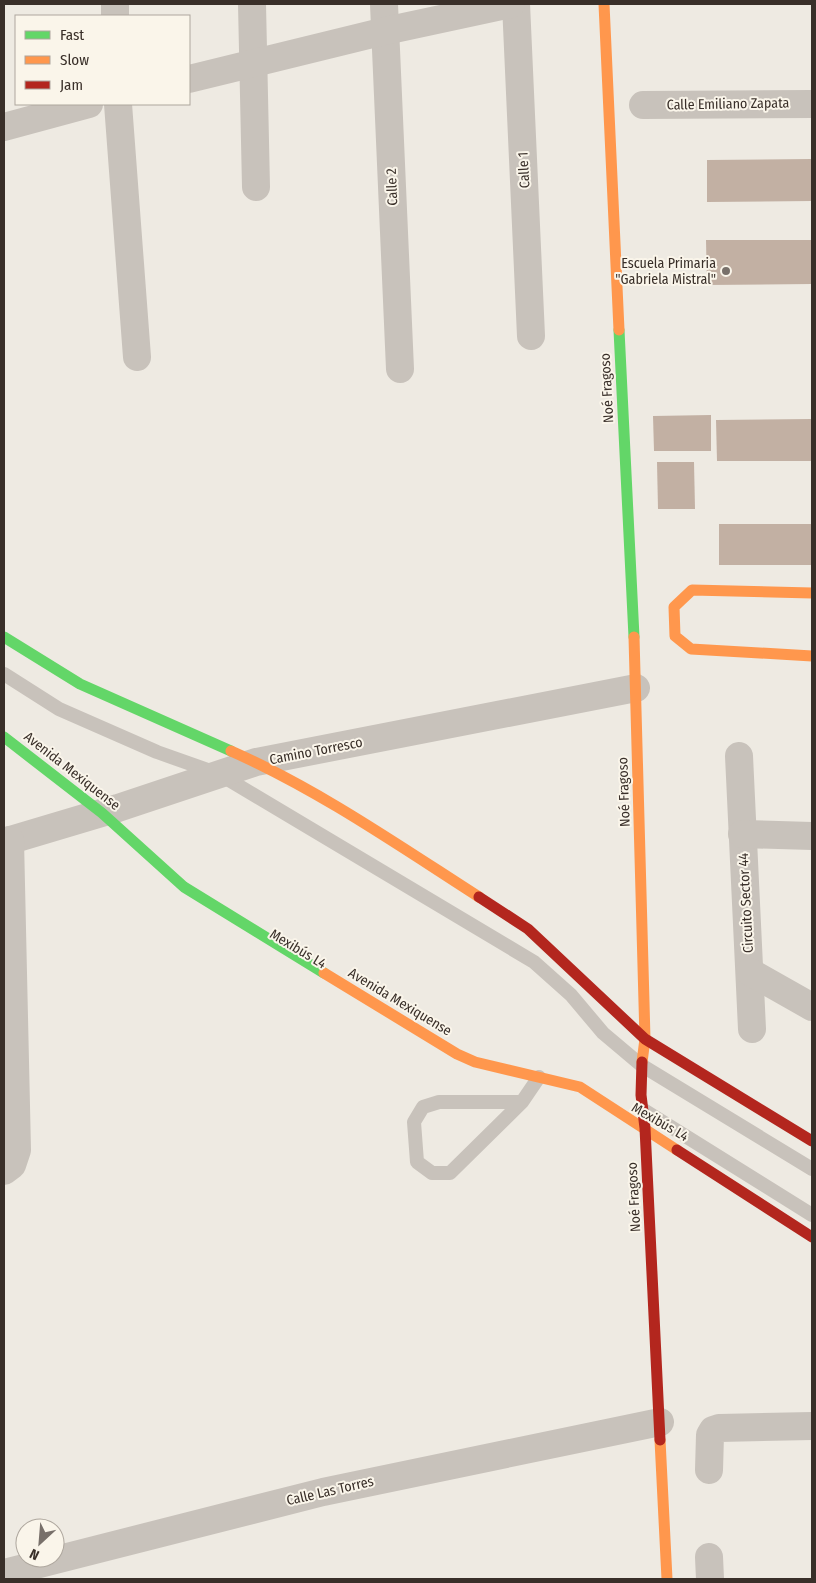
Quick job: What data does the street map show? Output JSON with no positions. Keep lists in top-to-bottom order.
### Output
{
  "streets": {
    "main road": ["Noé Fragoso", "Avenida Mexiquense"],
    "street": [
      "Calle Emiliano Zapata",
      "Calle 1",
      "Calle 2",
      "Camino Torresco",
      "Circuito Sector 44",
      "Calle Las Torres"
    ],
    "lane": ["Mexibús L4"]
  },
  "crossings": [
    ["Noé Fragoso", "Camino Torresco"],
    ["Noé Fragoso", "Avenida Mexiquense"],
    ["Noé Fragoso", "Mexibús L4"],
    ["Noé Fragoso", "Calle Las Torres"],
    ["Camino Torresco", "Avenida Mexiquense"],
    ["Camino Torresco", "Mexibús L4"],
    ["Avenida Mexiquense", "Mexibús L4"]
  ],
  "places": ["Escuela Primaria \"Gabriela Mistral\""],
  "legend": ["Fast", "Slow", "Jam"],
  "north": "bottom left"
}
